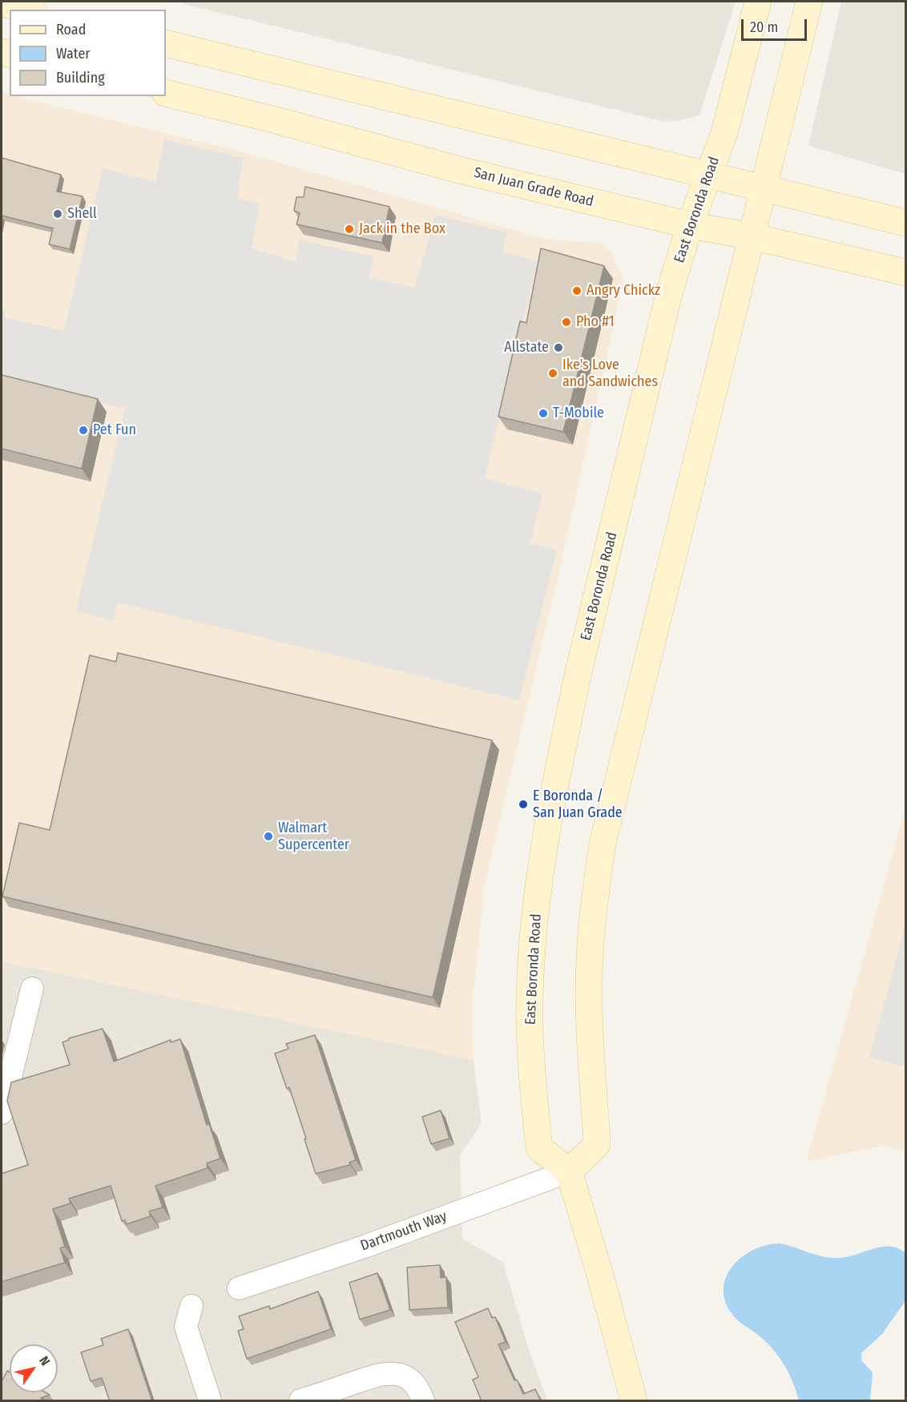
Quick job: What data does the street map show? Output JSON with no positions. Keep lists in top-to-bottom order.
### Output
{
  "streets": {
    "main road": ["San Juan Grade Road", "East Boronda Road"],
    "street": ["Dartmouth Way"]
  },
  "crossings": [
    ["San Juan Grade Road", "East Boronda Road"],
    ["East Boronda Road", "Dartmouth Way"]
  ],
  "places": [
    "Shell",
    "Jack in the Box",
    "Angry Chickz",
    "Pho #1",
    "Allstate",
    "Ike's Love and Sandwiches",
    "T-Mobile",
    "Pet Fun",
    "E Boronda / San Juan Grade",
    "Walmart Supercenter"
  ],
  "legend": ["Road", "Water", "Building"],
  "scale_bar": "20 m",
  "north": "top right"
}
